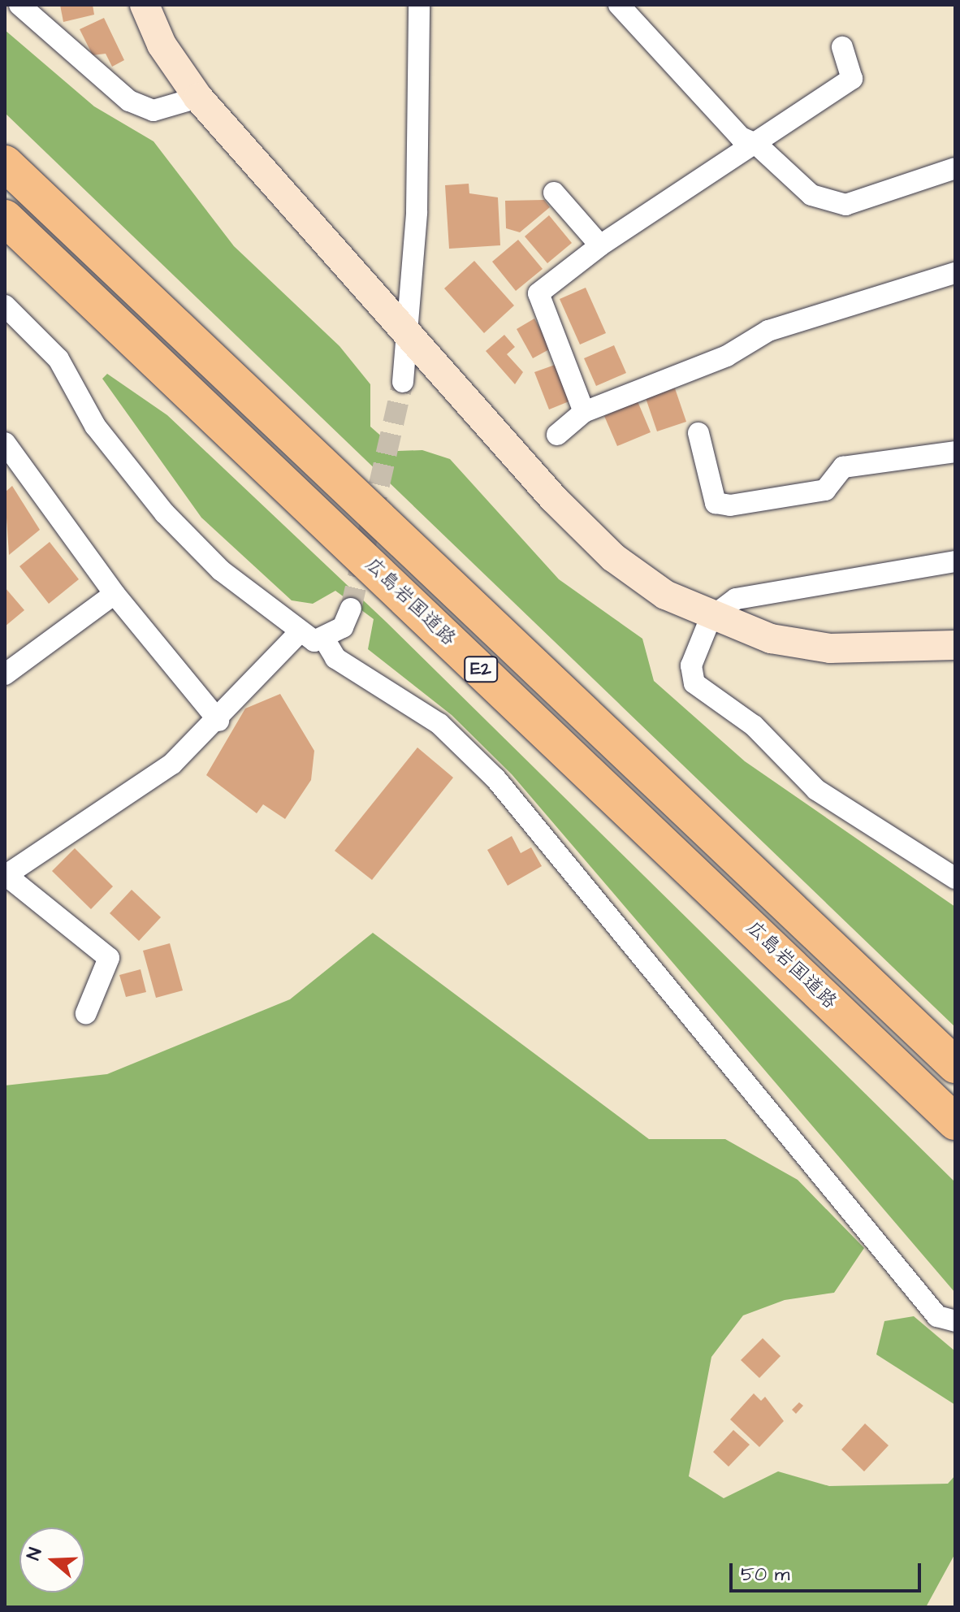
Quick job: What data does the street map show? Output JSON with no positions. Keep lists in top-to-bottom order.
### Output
{
  "streets": {
    "highway": ["広島岩国道路", "E2"]
  },
  "scale_bar": "50 m",
  "north": "left"
}
